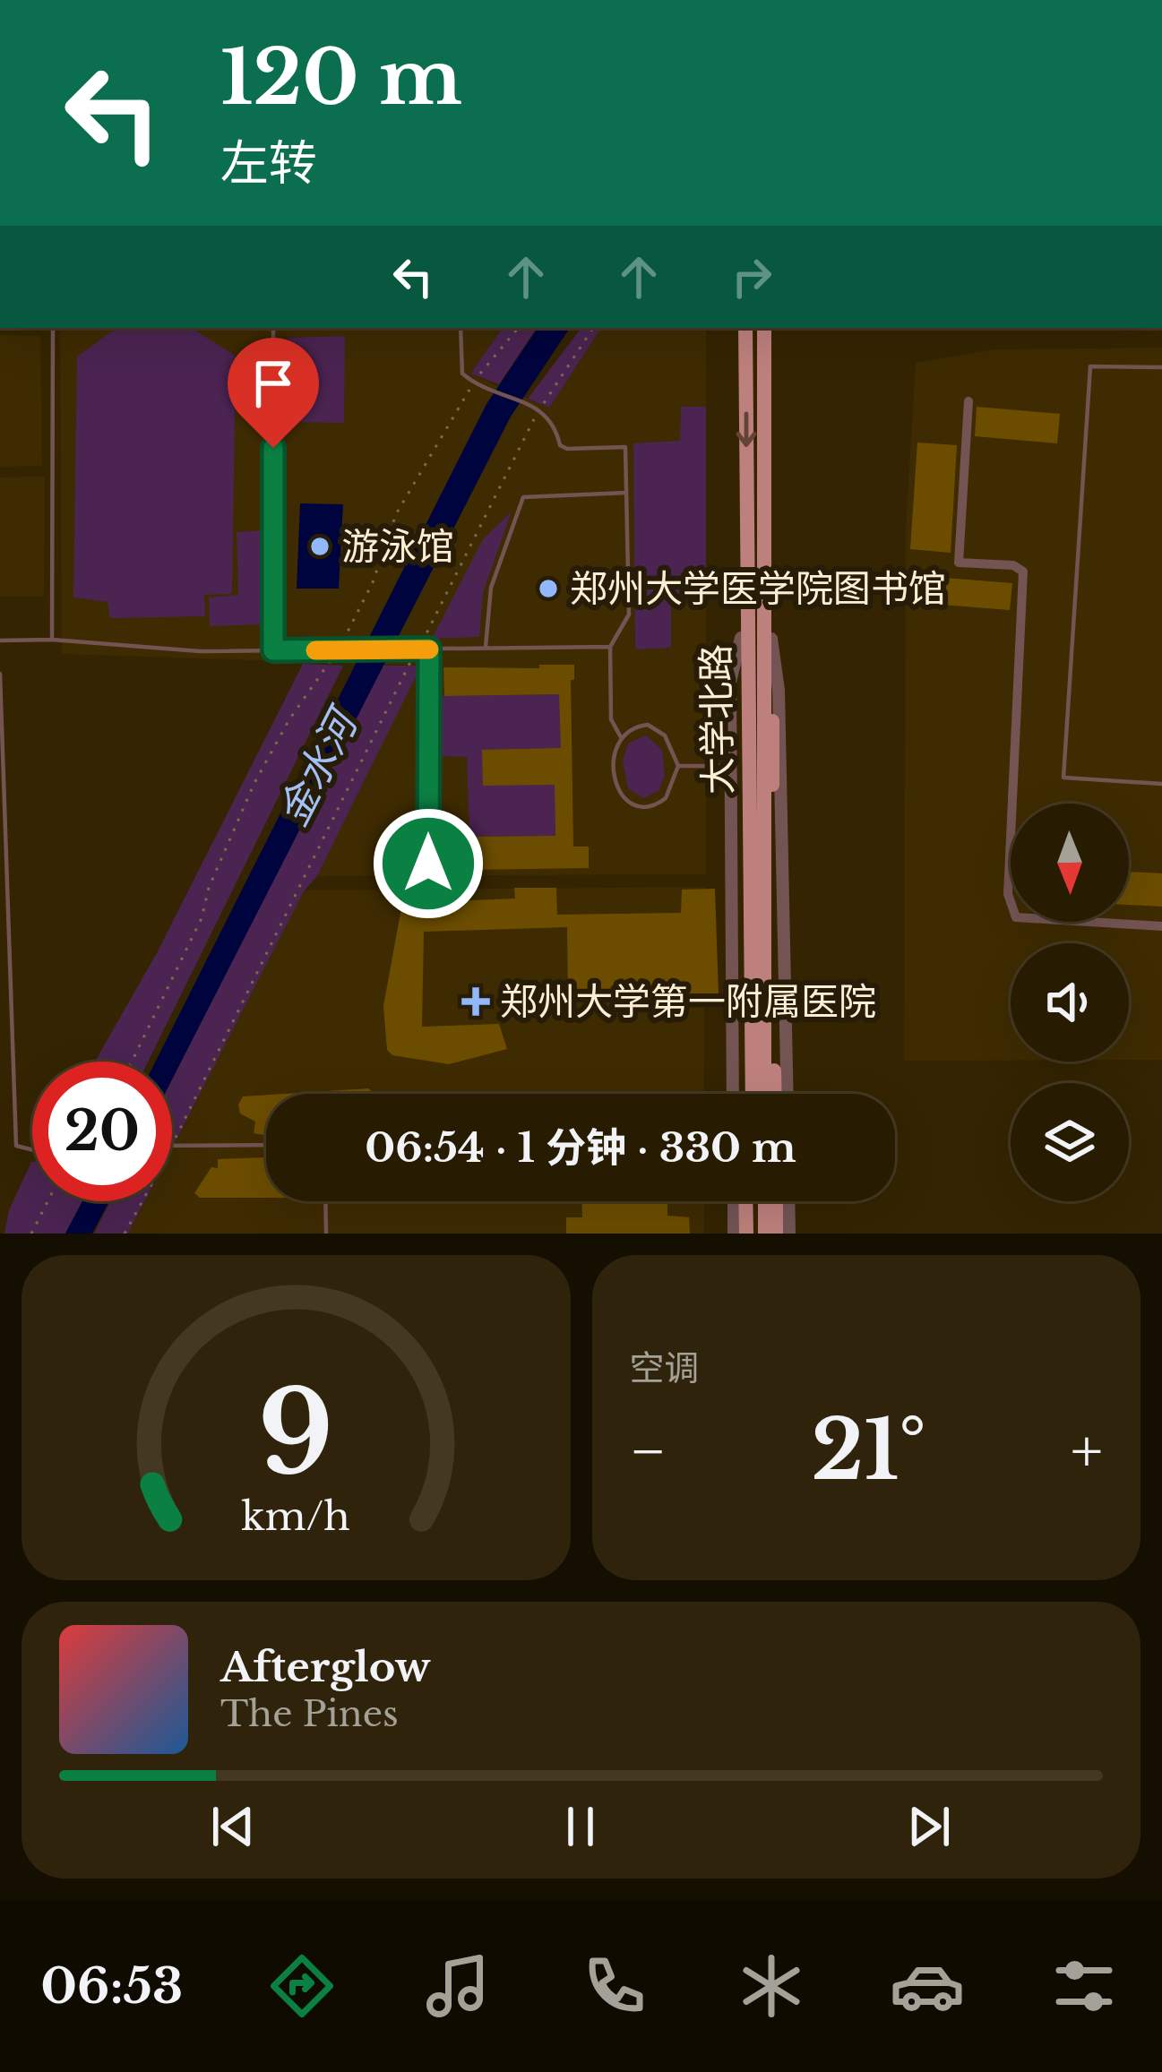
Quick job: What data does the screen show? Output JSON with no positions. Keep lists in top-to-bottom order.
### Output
{
  "streets": {
    "main road": ["大学北路"]
  },
  "water": ["金水河"],
  "places": {
    "other": ["游泳馆", "郑州大学医学院图书馆"],
    "health": ["郑州大学第一附属医院"]
  },
  "north": "bottom",
  "page": {
    "turn": ["120 m", "左转"],
    "limit": "20",
    "trip": "06:54 · 1 分钟 · 330 m",
    "tile": "空调",
    "heat": ["−", "21°", "+"],
    "song": ["Afterglow", "The Pines"],
    "tabs": "06:53",
    "gauge": ["9", "km/h"]
  }
}
